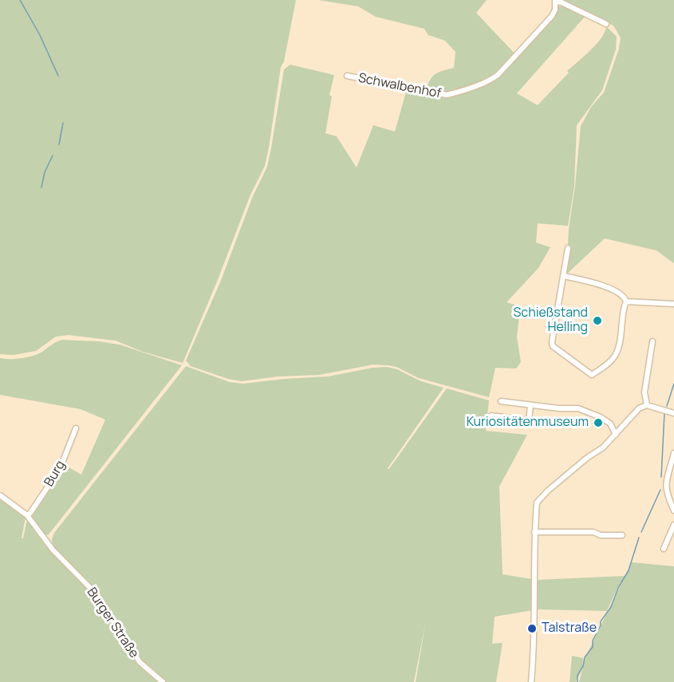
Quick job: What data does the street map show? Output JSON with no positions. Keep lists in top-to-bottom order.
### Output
{
  "streets": {
    "street": ["Schwalbenhof", "Burg", "Burger Straße"]
  },
  "crossings": [
    ["Burg", "Burger Straße"]
  ],
  "places": ["Schießstand Helling", "Kuriositätenmuseum", "Talstraße"]
}
